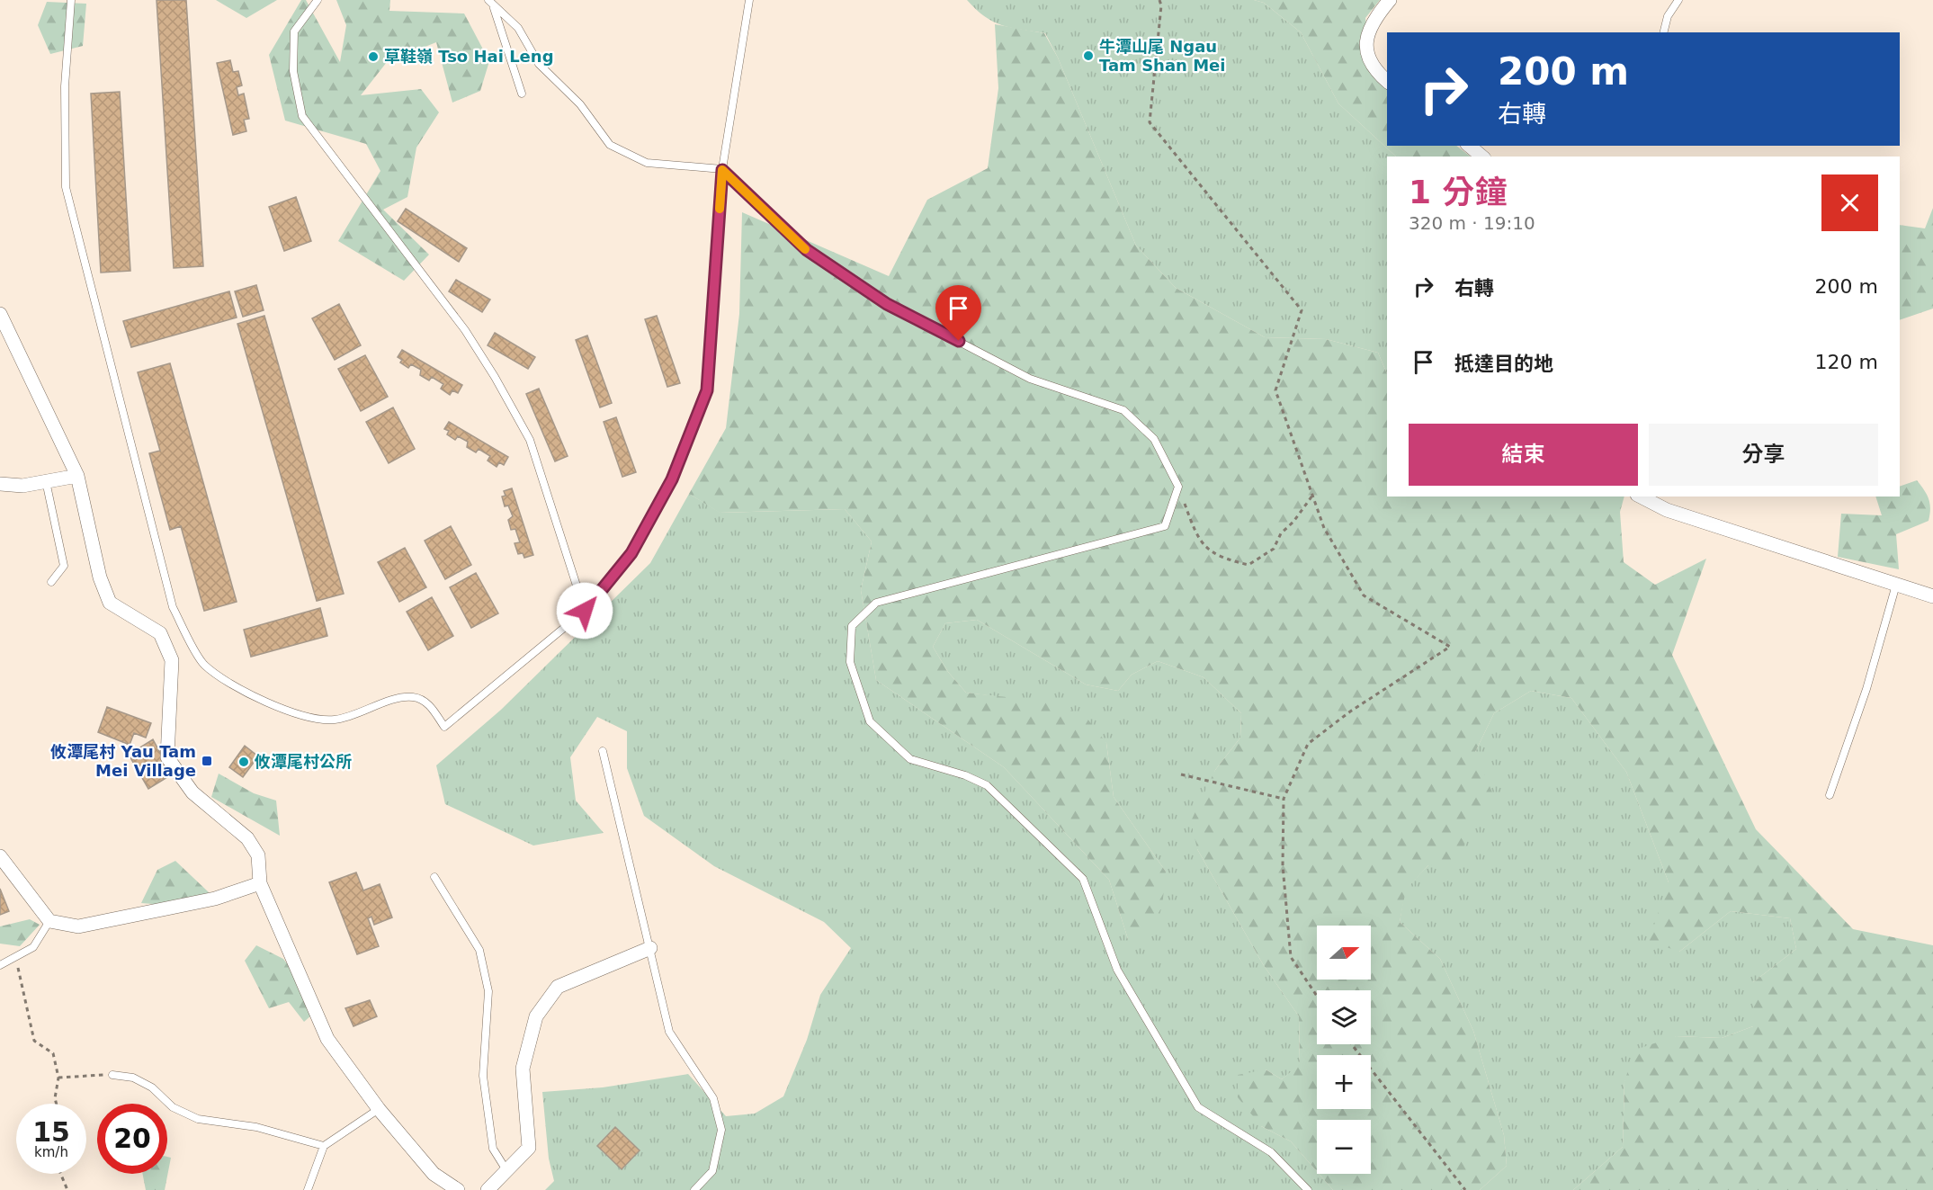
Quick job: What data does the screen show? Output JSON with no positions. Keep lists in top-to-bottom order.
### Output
{
  "places": {
    "other": ["牛潭山尾 Ngau Tam Shan Mei", "草鞋嶺 Tso Hai Leng", "攸潭尾村公所"],
    "transit": ["攸潭尾村 Yau Tam Mei Village"]
  },
  "north": "right",
  "page": {
    "turn": ["200 m", "右轉"],
    "heading": ["1 分鐘", "320 m · 19:10"],
    "list": [
      {
        "name": "右轉",
        "value": "200 m"
      },
      {
        "name": "抵達目的地",
        "value": "120 m"
      }
    ],
    "buttons": ["結束", "分享"],
    "map_buttons": ["+", "−"],
    "speed": "15 km/h",
    "limit": "20"
  }
}
